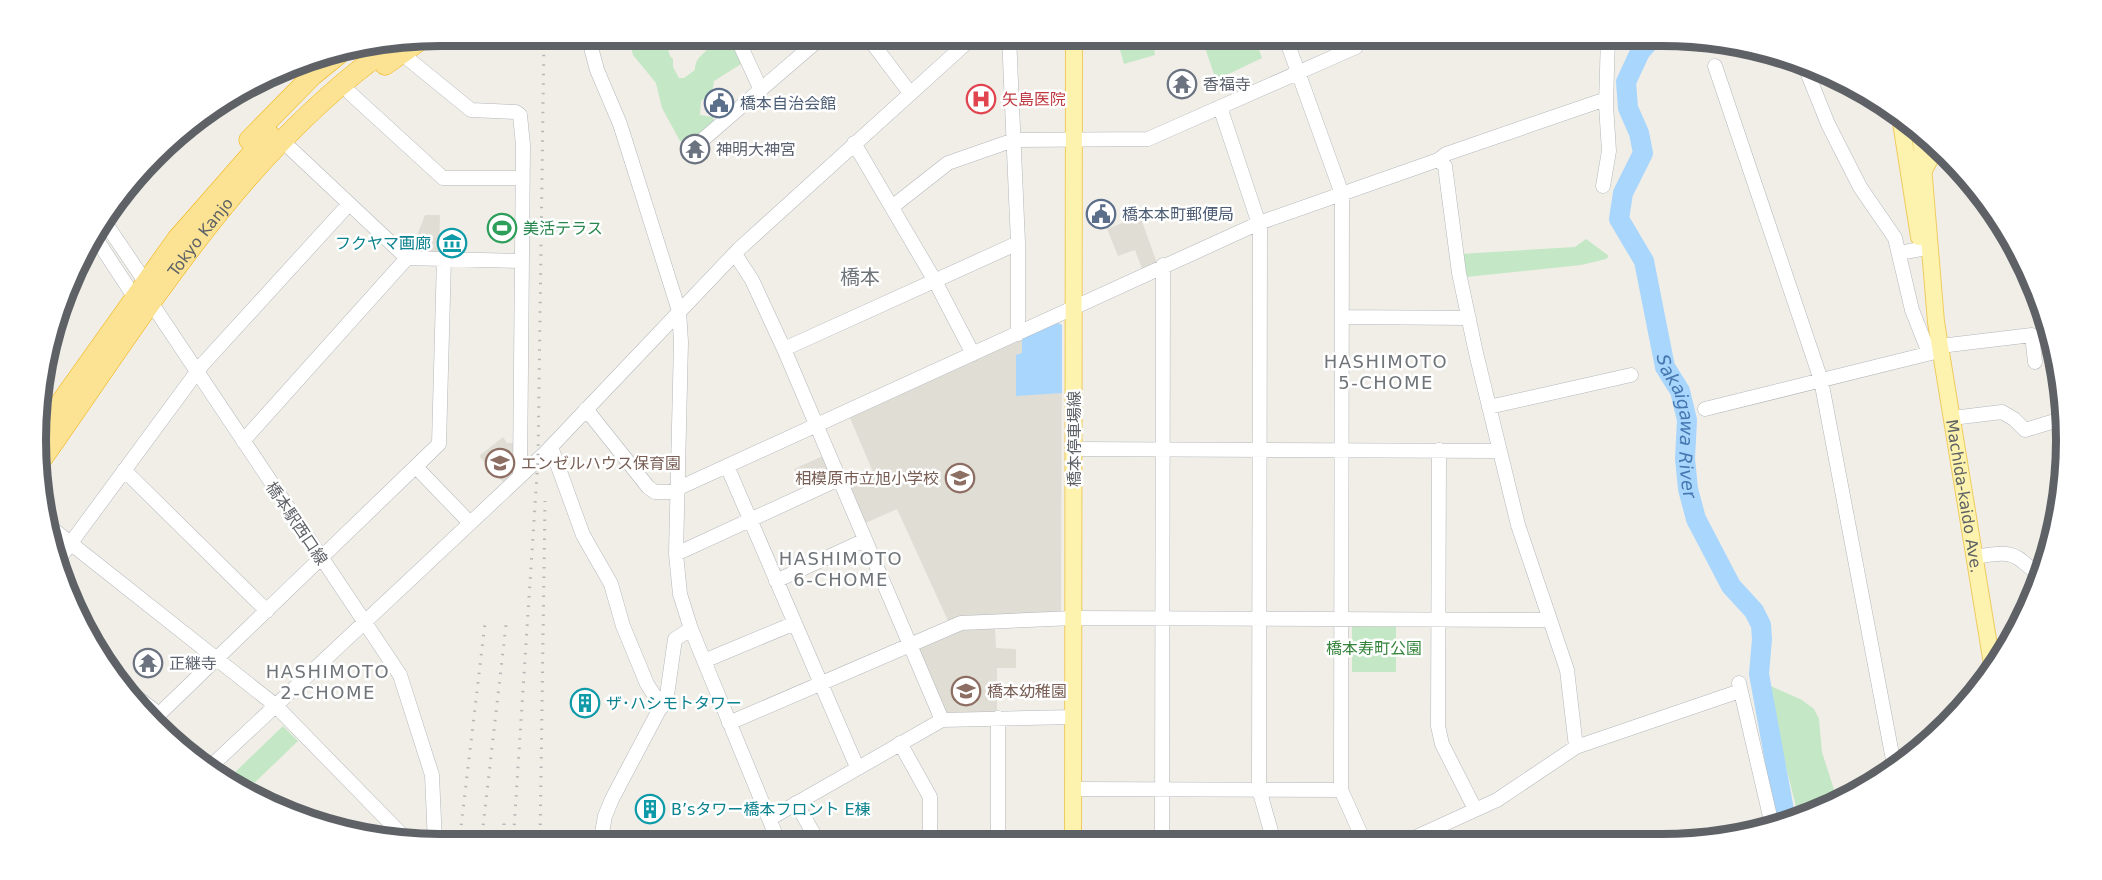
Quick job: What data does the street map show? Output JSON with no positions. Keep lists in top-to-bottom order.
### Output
{
  "streets": {
    "highway": ["Tokyo Kanjo"],
    "main road": ["橋本停車場線", "Machida-kaido Ave."],
    "street": ["橋本駅西口線"]
  },
  "crossings": [
    ["Tokyo Kanjo", "橋本駅西口線"]
  ],
  "districts": [
    "橋本",
    "HASHIMOTO 5-CHOME",
    "HASHIMOTO 6-CHOME",
    "HASHIMOTO 2-CHOME"
  ],
  "water": ["Sakaigawa River"],
  "parks": ["橋本寿町公園"],
  "places": {
    "temple": ["香福寺", "神明大神宮", "正継寺"],
    "hospital": ["矢島医院"],
    "public building": ["橋本自治会館", "橋本本町郵便局"],
    "sports": ["美活テラス"],
    "museum": ["フクヤマ画廊"],
    "school or university": ["エンゼルハウス保育園", "相模原市立旭小学校", "橋本幼稚園"],
    "building": ["ザ･ハシモトタワー", "B’sタワー橋本フロント E棟"]
  }
}
